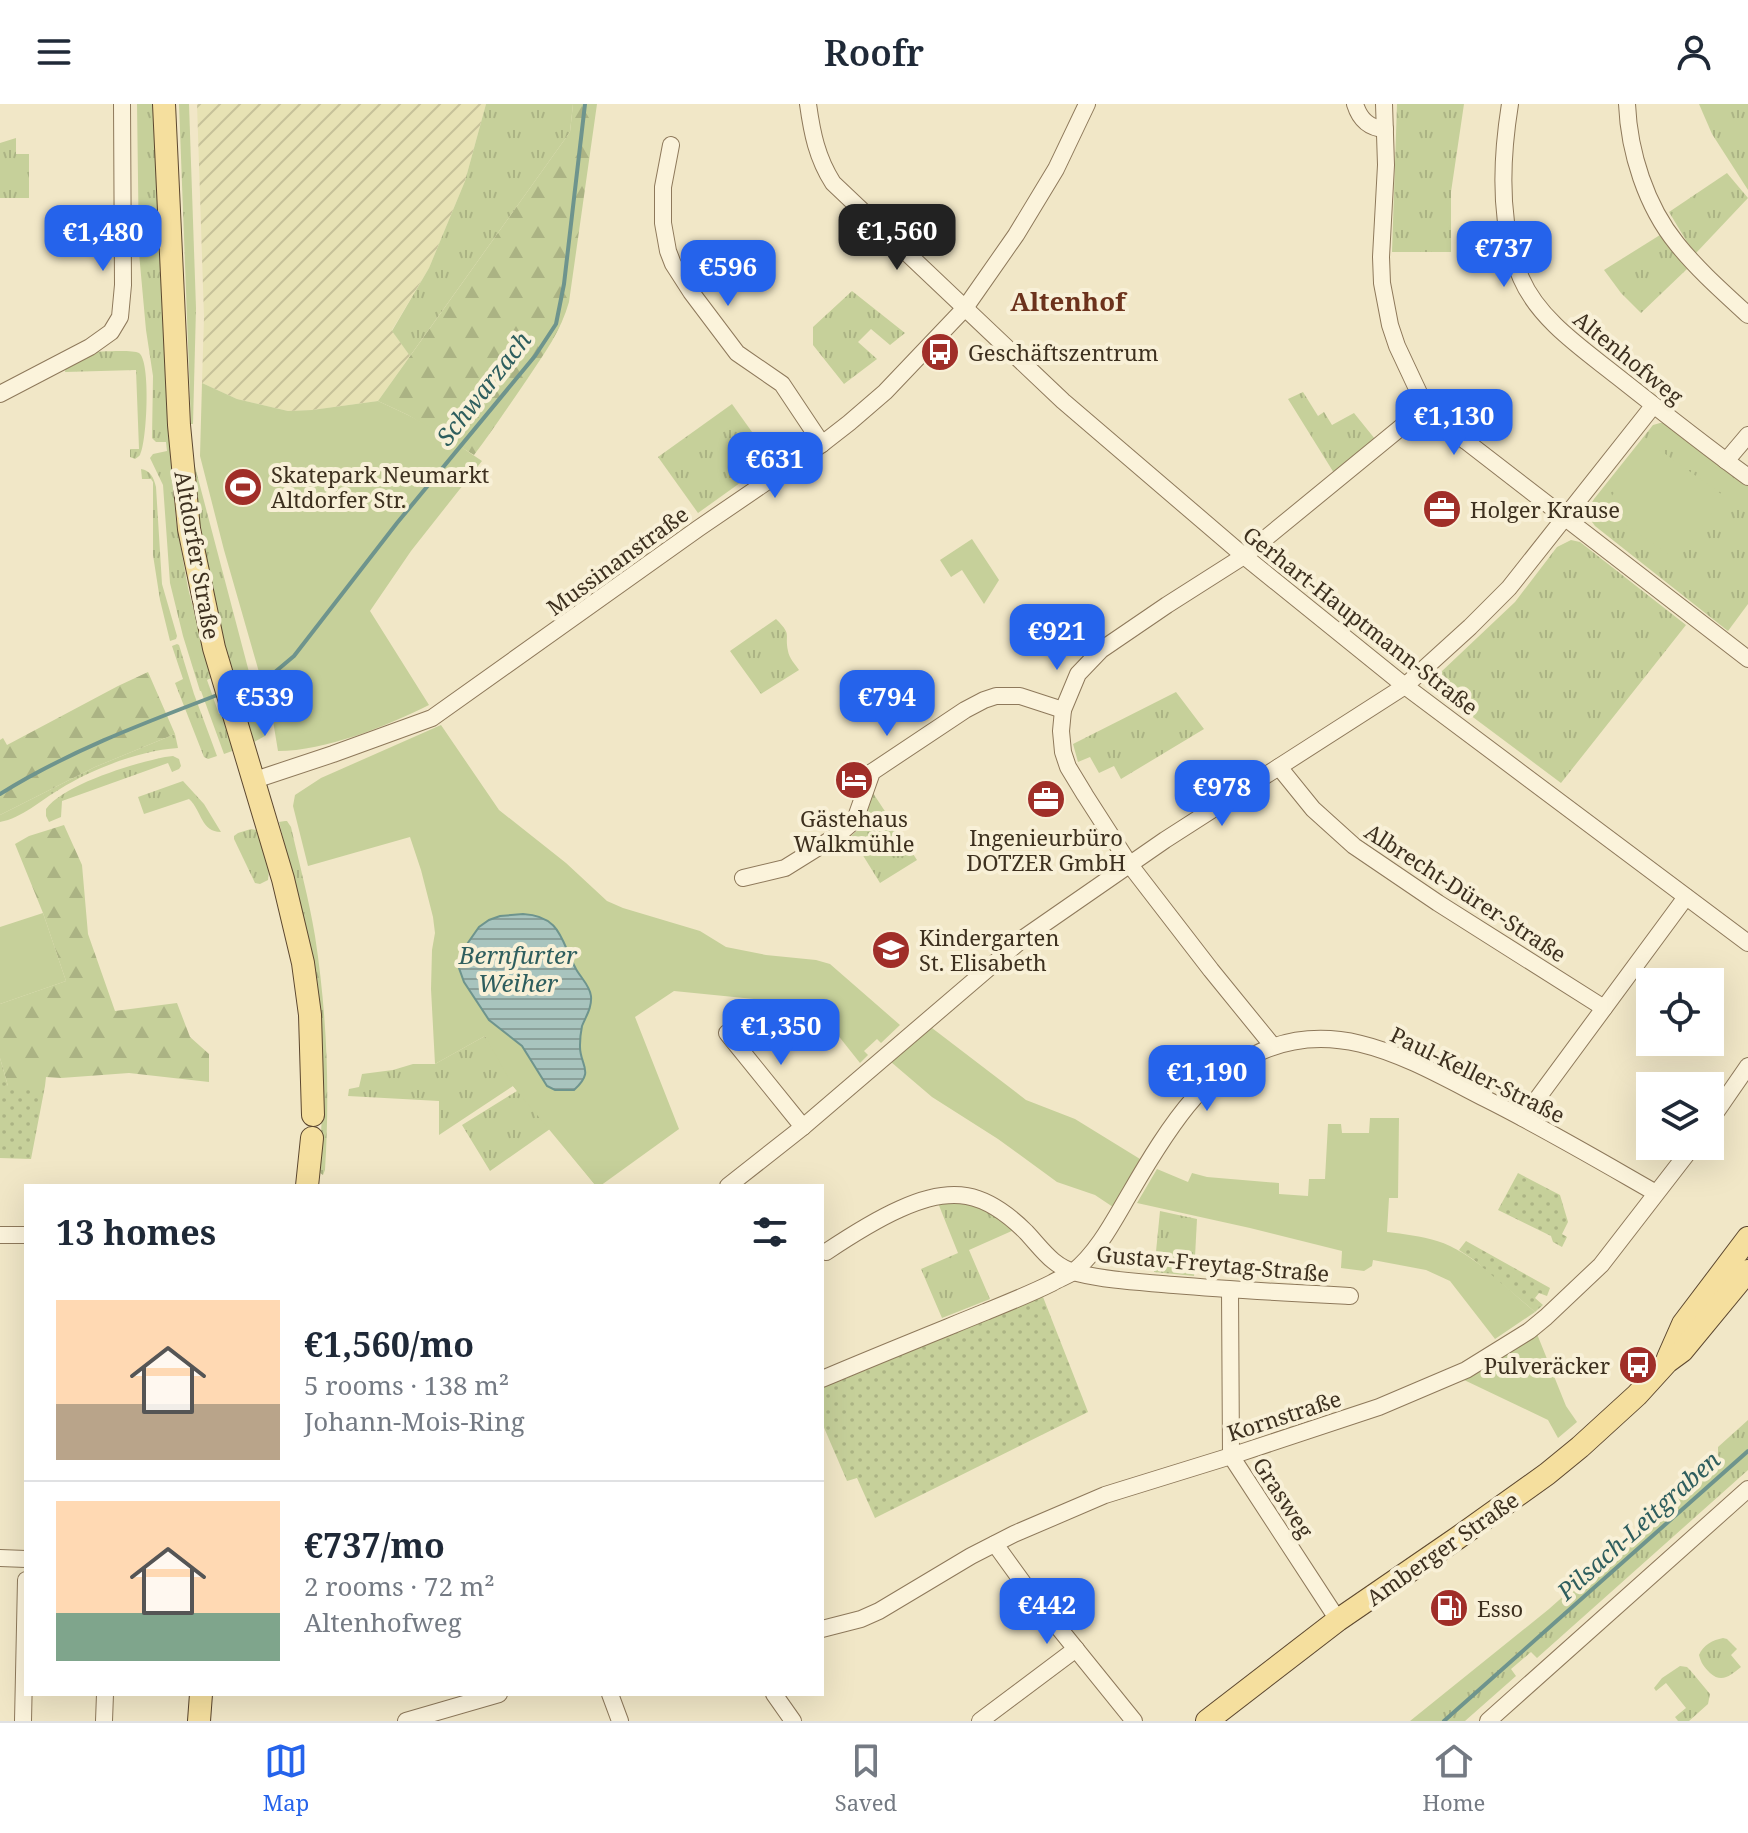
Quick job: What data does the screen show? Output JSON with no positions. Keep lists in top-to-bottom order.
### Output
{
  "streets": {
    "main road": ["Altdorfer Straße", "Amberger Straße"],
    "street": [
      "Altenhofweg",
      "Mussinanstraße",
      "Gerhart-Hauptmann-Straße",
      "Albrecht-Dürer-Straße",
      "Paul-Keller-Straße",
      "Gustav-Freytag-Straße",
      "Kornstraße",
      "Grasweg"
    ]
  },
  "crossings": [
    ["Altdorfer Straße", "Mussinanstraße"],
    ["Mussinanstraße", "Gerhart-Hauptmann-Straße"],
    ["Paul-Keller-Straße", "Gustav-Freytag-Straße"],
    ["Paul-Keller-Straße", "Kornstraße"],
    ["Gustav-Freytag-Straße", "Grasweg"],
    ["Kornstraße", "Grasweg"],
    ["Grasweg", "Amberger Straße"]
  ],
  "districts": ["Altenhof"],
  "water": ["Schwarzach", "Bernfurter Weiher", "Pilsach-Leitgraben"],
  "places": {
    "bus stop": ["Geschäftszentrum", "Pulveräcker"],
    "sports": ["Skatepark Neumarkt Altdorfer Str."],
    "office": ["Holger Krause", "Ingenieurbüro DOTZER GmbH"],
    "hotel": ["Gästehaus Walkmühle"],
    "school or university": ["Kindergarten St. Elisabeth"],
    "fuel station": ["Esso"]
  },
  "page": {
    "header": "Roofr",
    "price": [
      "€1,560",
      "€1,480",
      "€737",
      "€596",
      "€1,130",
      "€631",
      "€921",
      "€539",
      "€794",
      "€978",
      "€1,350",
      "€1,190",
      "€442"
    ],
    "heading": "13 homes",
    "list": [
      {
        "name": "€1,560/mo",
        "note": "5 rooms · 138 m² · Johann-Mois-Ring"
      },
      {
        "name": "€737/mo",
        "note": "2 rooms · 72 m² · Altenhofweg"
      }
    ],
    "tabs": ["Map", "Saved", "Home"]
  }
}
